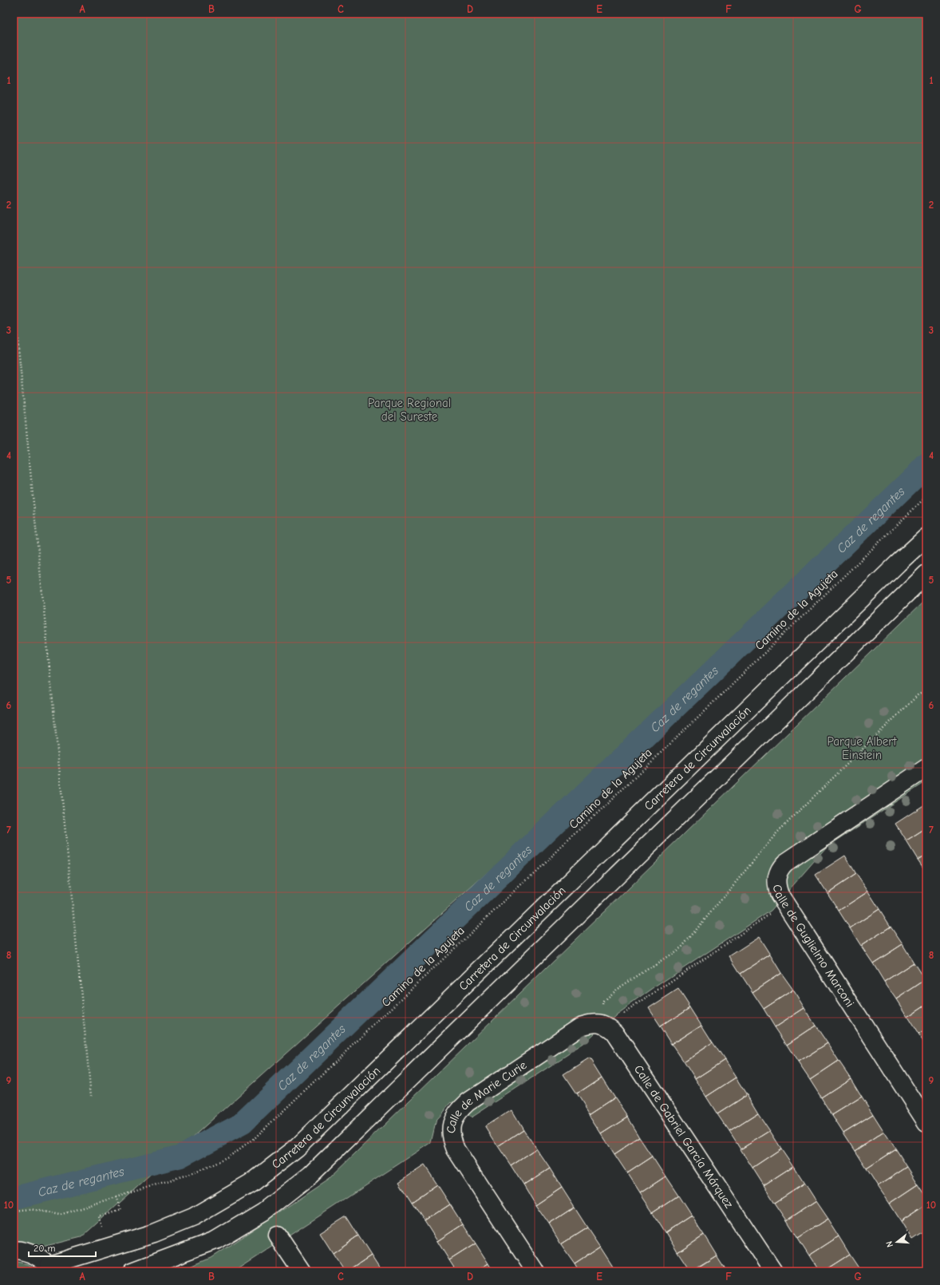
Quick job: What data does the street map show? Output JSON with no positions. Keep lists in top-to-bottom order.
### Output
{
  "streets": {
    "main road": [
      "Carretera de Circunvalación",
      "Calle de Guglielmo Marconi",
      "Calle de Marie Curie",
      "Calle de Gabriel García Márquez"
    ],
    "path": ["Camino de la Agujeta"]
  },
  "crossings": [
    ["Calle de Marie Curie", "Calle de Gabriel García Márquez"]
  ],
  "water": ["Caz de regantes"],
  "parks": ["Parque Regional del Sureste", "Parque Albert Einstein"],
  "scale_bar": "20 m",
  "north": "left",
  "grid": {
    "columns": [
      "A",
      "B",
      "C",
      "D",
      "E",
      "F",
      "G"
    ],
    "rows": [
      "1",
      "2",
      "3",
      "4",
      "5",
      "6",
      "7",
      "8",
      "9",
      "10"
    ]
  }
}
